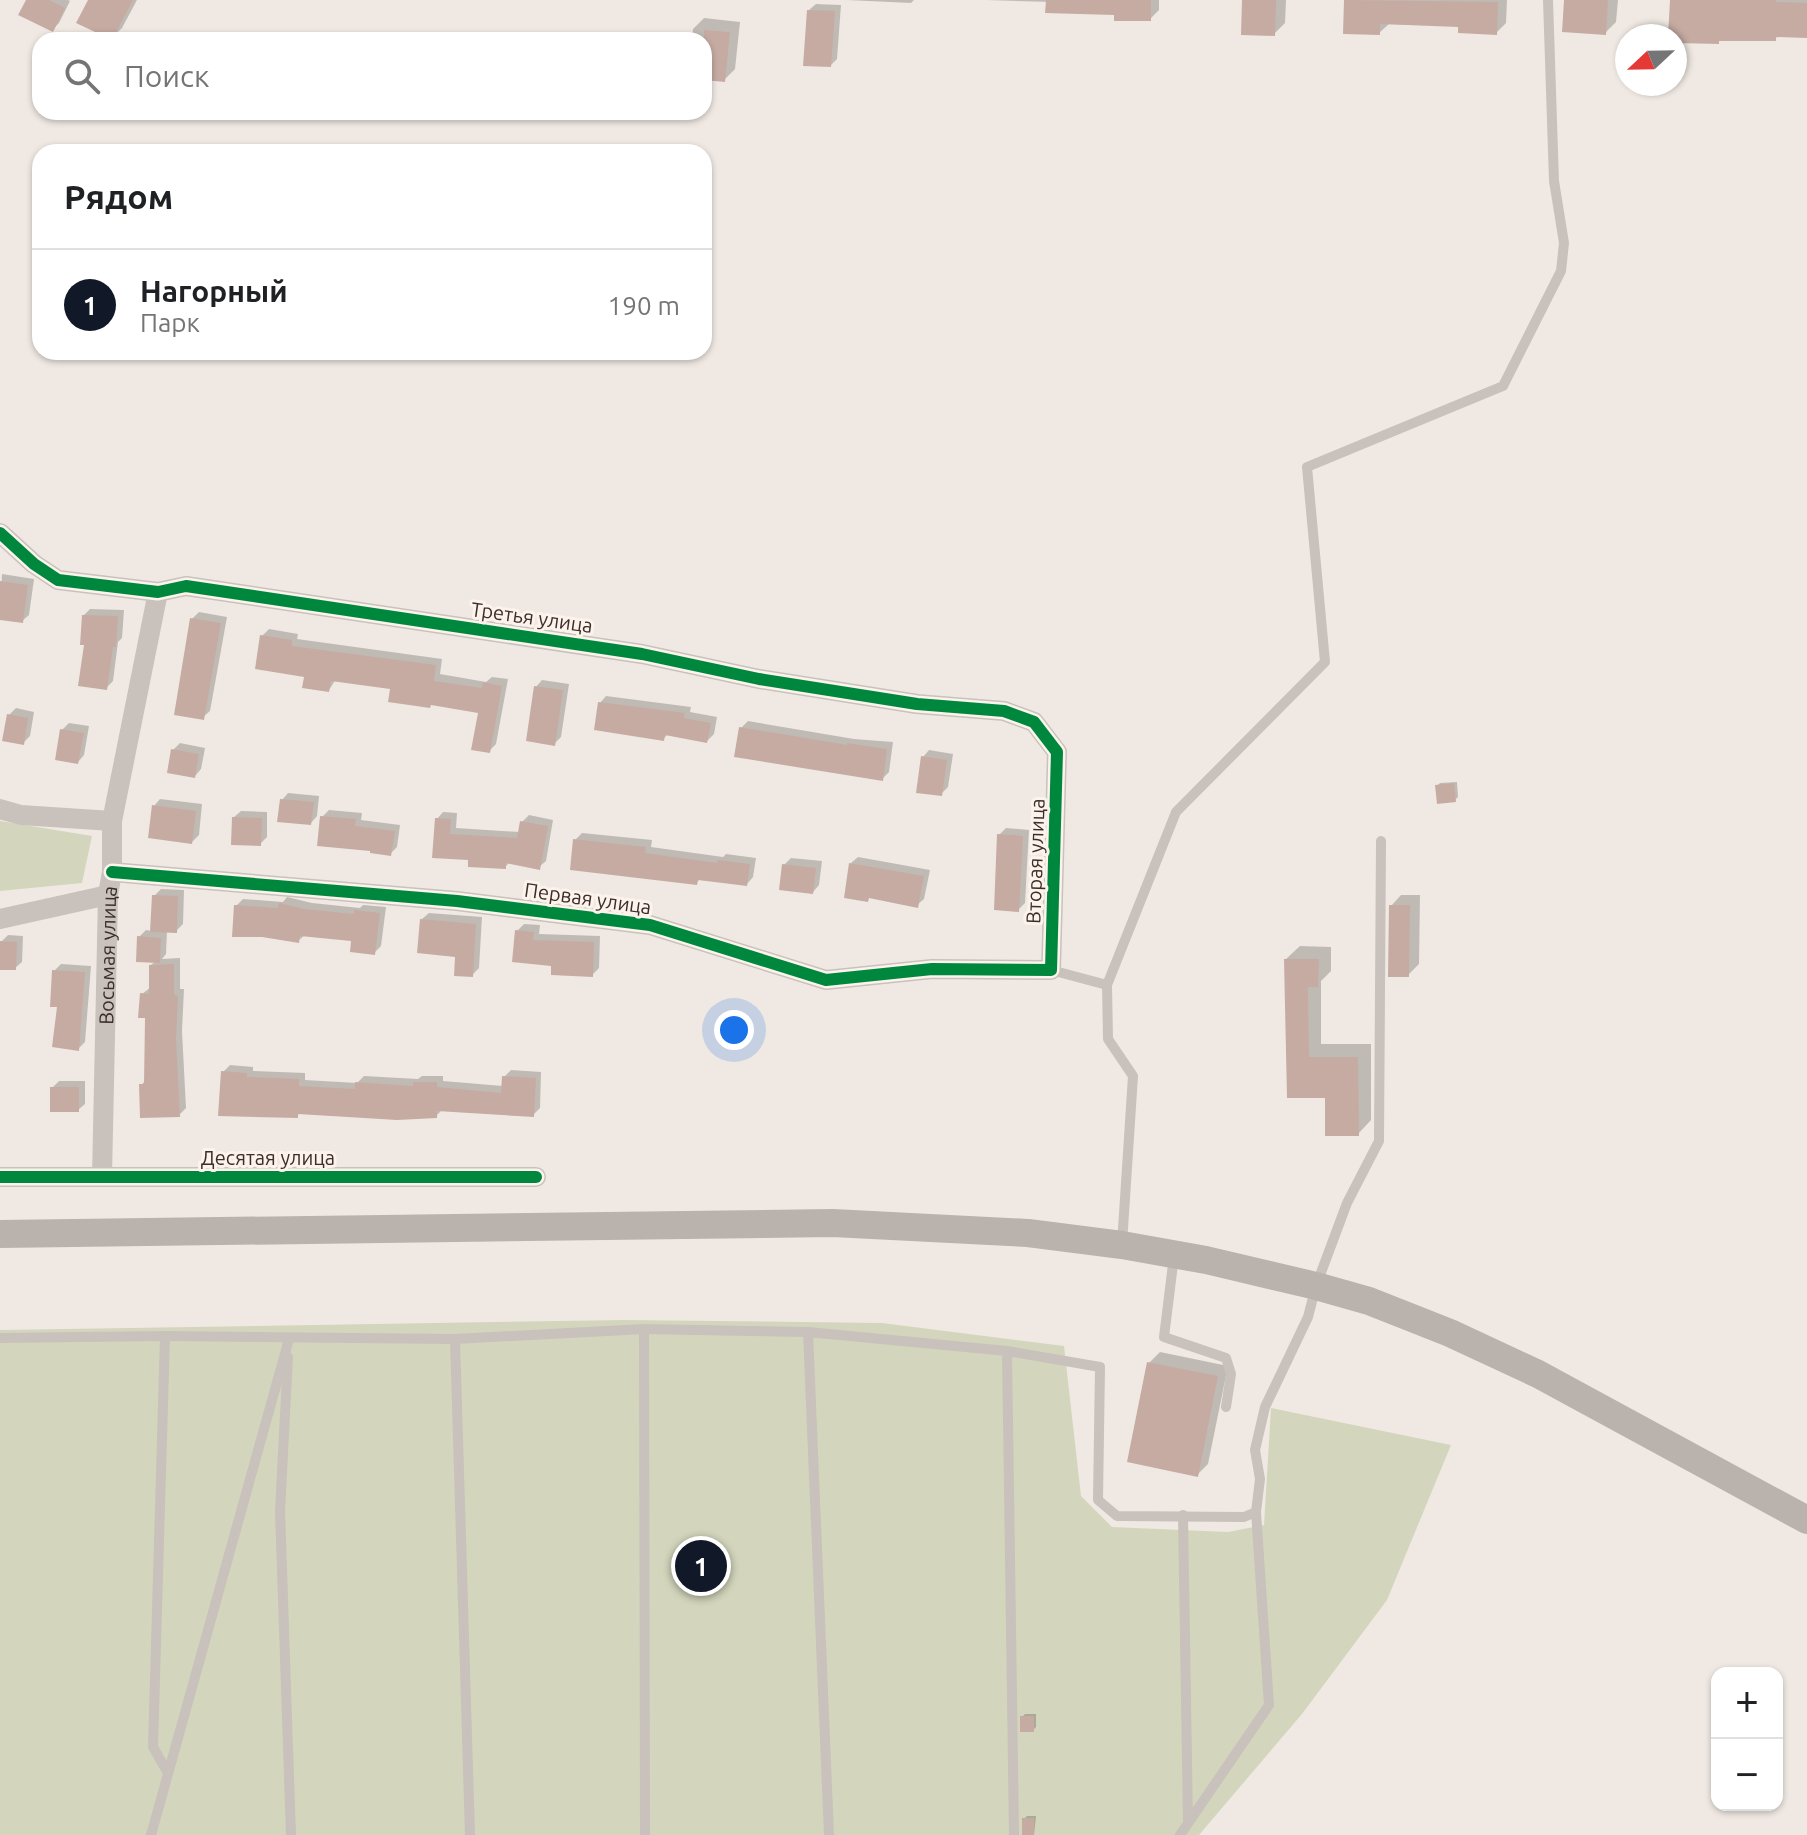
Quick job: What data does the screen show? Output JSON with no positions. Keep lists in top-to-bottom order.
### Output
{
  "streets": {
    "street": [
      "Третья улица",
      "Вторая улица",
      "Первая улица",
      "Восьмая улица",
      "Десятая улица"
    ]
  },
  "crossings": [
    ["Третья улица", "Вторая улица"],
    ["Третья улица", "Восьмая улица"],
    ["Вторая улица", "Первая улица"],
    ["Первая улица", "Восьмая улица"],
    ["Восьмая улица", "Десятая улица"]
  ],
  "north": "left",
  "page": {
    "search": "Поиск",
    "heading": "Рядом",
    "list": [
      {
        "mark": "1",
        "name": "Нагорный",
        "note": "Парк",
        "value": "190 m"
      }
    ],
    "pins": "1",
    "map_buttons": ["+", "−"]
  }
}
